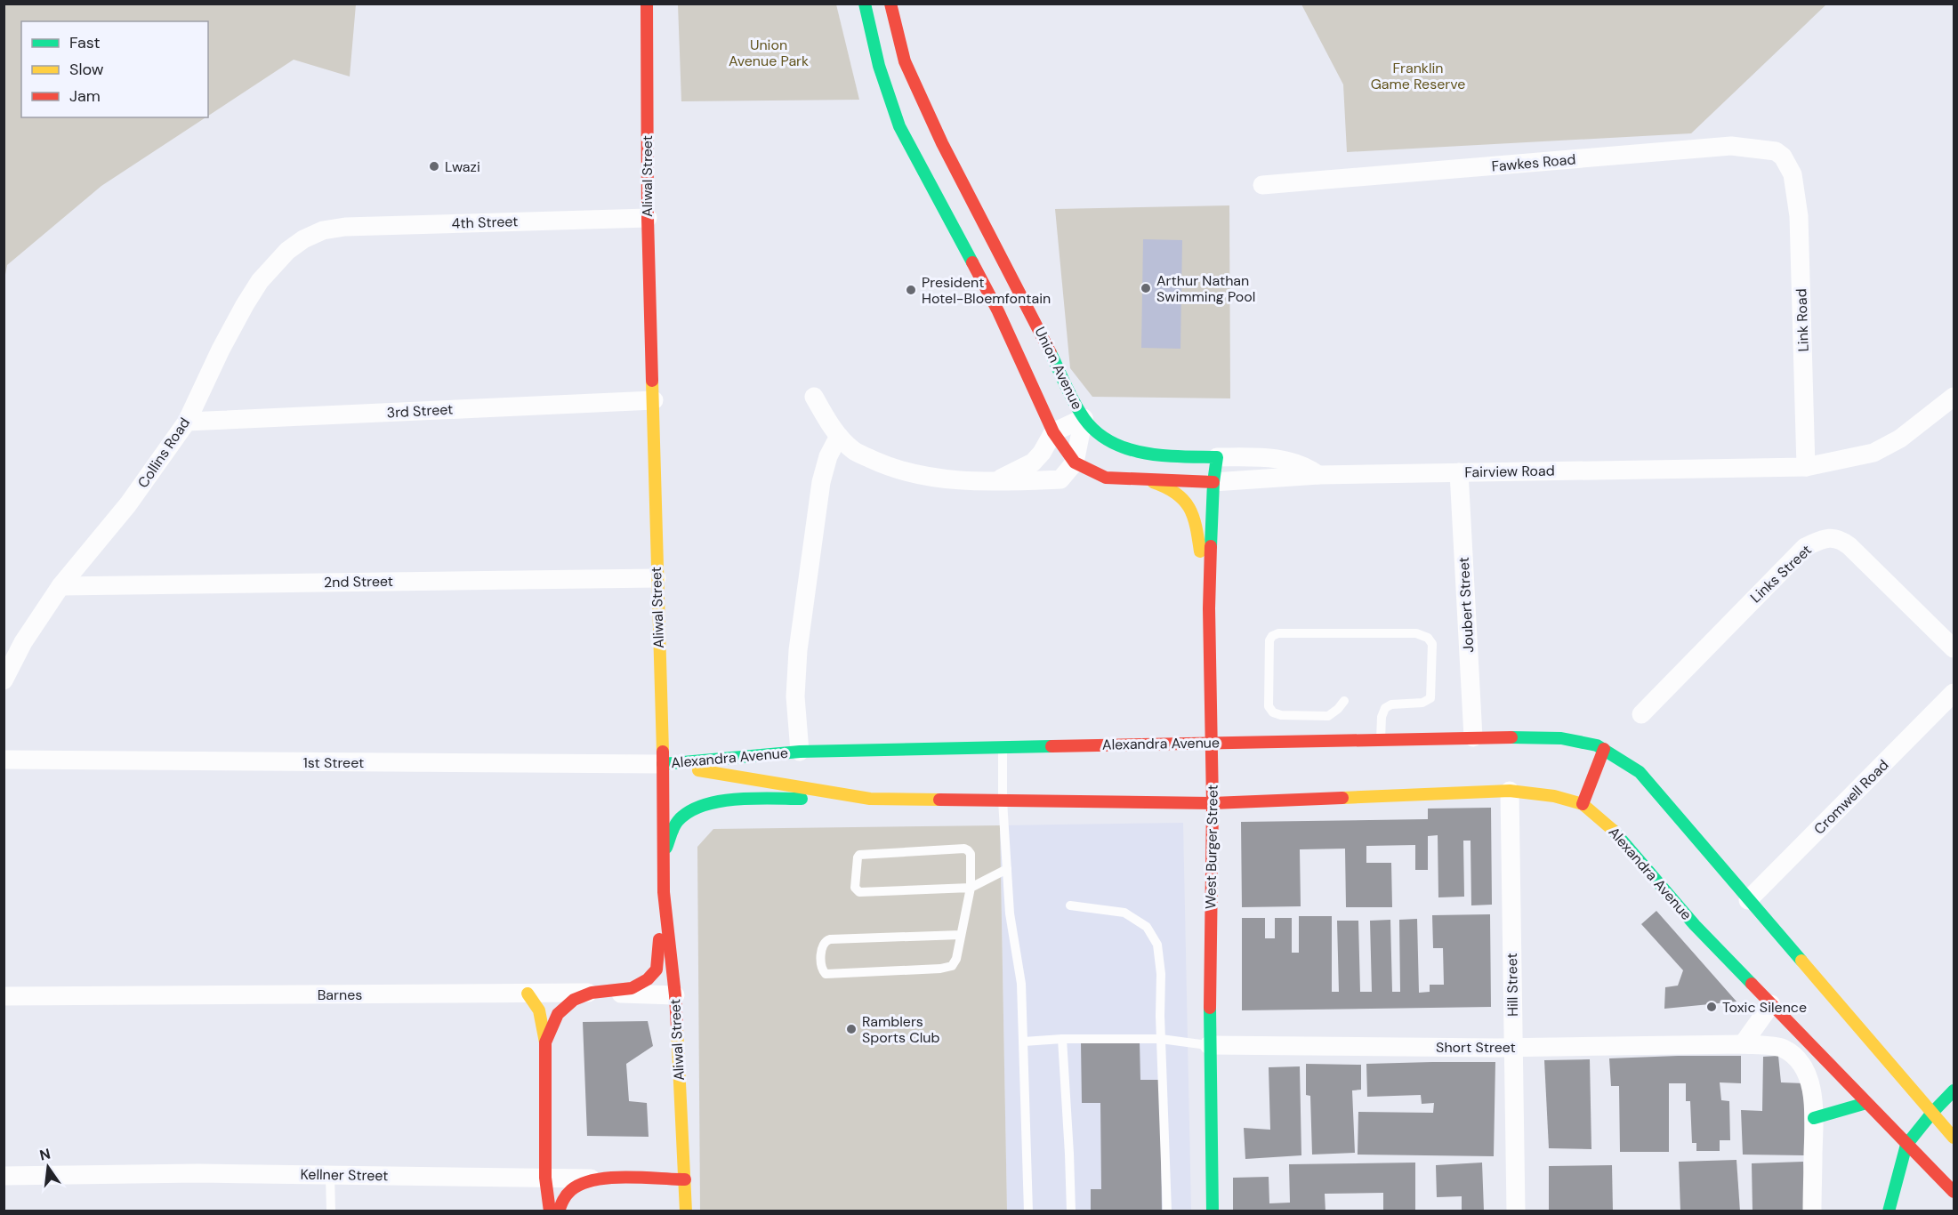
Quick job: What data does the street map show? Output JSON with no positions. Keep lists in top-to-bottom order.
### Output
{
  "streets": {
    "main road": [
      "Aliwal Street",
      "Union Avenue",
      "Alexandra Avenue",
      "West Burger Street",
      "Kellner Street"
    ],
    "street": [
      "Fawkes Road",
      "4th Street",
      "Link Road",
      "3rd Street",
      "Collins Road",
      "Fairview Road",
      "Links Street",
      "2nd Street",
      "Joubert Street",
      "1st Street",
      "Cromwell Road",
      "Hill Street",
      "Barnes",
      "Short Street"
    ]
  },
  "crossings": [
    ["Fawkes Road", "Link Road"],
    ["Aliwal Street", "4th Street"],
    ["Aliwal Street", "3rd Street"],
    ["Aliwal Street", "2nd Street"],
    ["Aliwal Street", "Alexandra Avenue"],
    ["Aliwal Street", "1st Street"],
    ["Aliwal Street", "Barnes"],
    ["Aliwal Street", "Kellner Street"],
    ["4th Street", "Collins Road"],
    ["Link Road", "Fairview Road"],
    ["Union Avenue", "Fairview Road"],
    ["Union Avenue", "West Burger Street"],
    ["3rd Street", "Collins Road"],
    ["Collins Road", "2nd Street"],
    ["Fairview Road", "Joubert Street"],
    ["Fairview Road", "West Burger Street"],
    ["Joubert Street", "Alexandra Avenue"],
    ["Alexandra Avenue", "1st Street"],
    ["Alexandra Avenue", "Cromwell Road"],
    ["Alexandra Avenue", "West Burger Street"],
    ["Alexandra Avenue", "Hill Street"],
    ["West Burger Street", "Short Street"],
    ["Hill Street", "Short Street"]
  ],
  "parks": ["Union Avenue Park", "Franklin Game Reserve"],
  "places": [
    "Lwazi",
    "Arthur Nathan Swimming Pool",
    "President Hotel-Bloemfontain",
    "Toxic Silence",
    "Ramblers Sports Club"
  ],
  "legend": ["Fast", "Slow", "Jam"],
  "north": "top"
}
